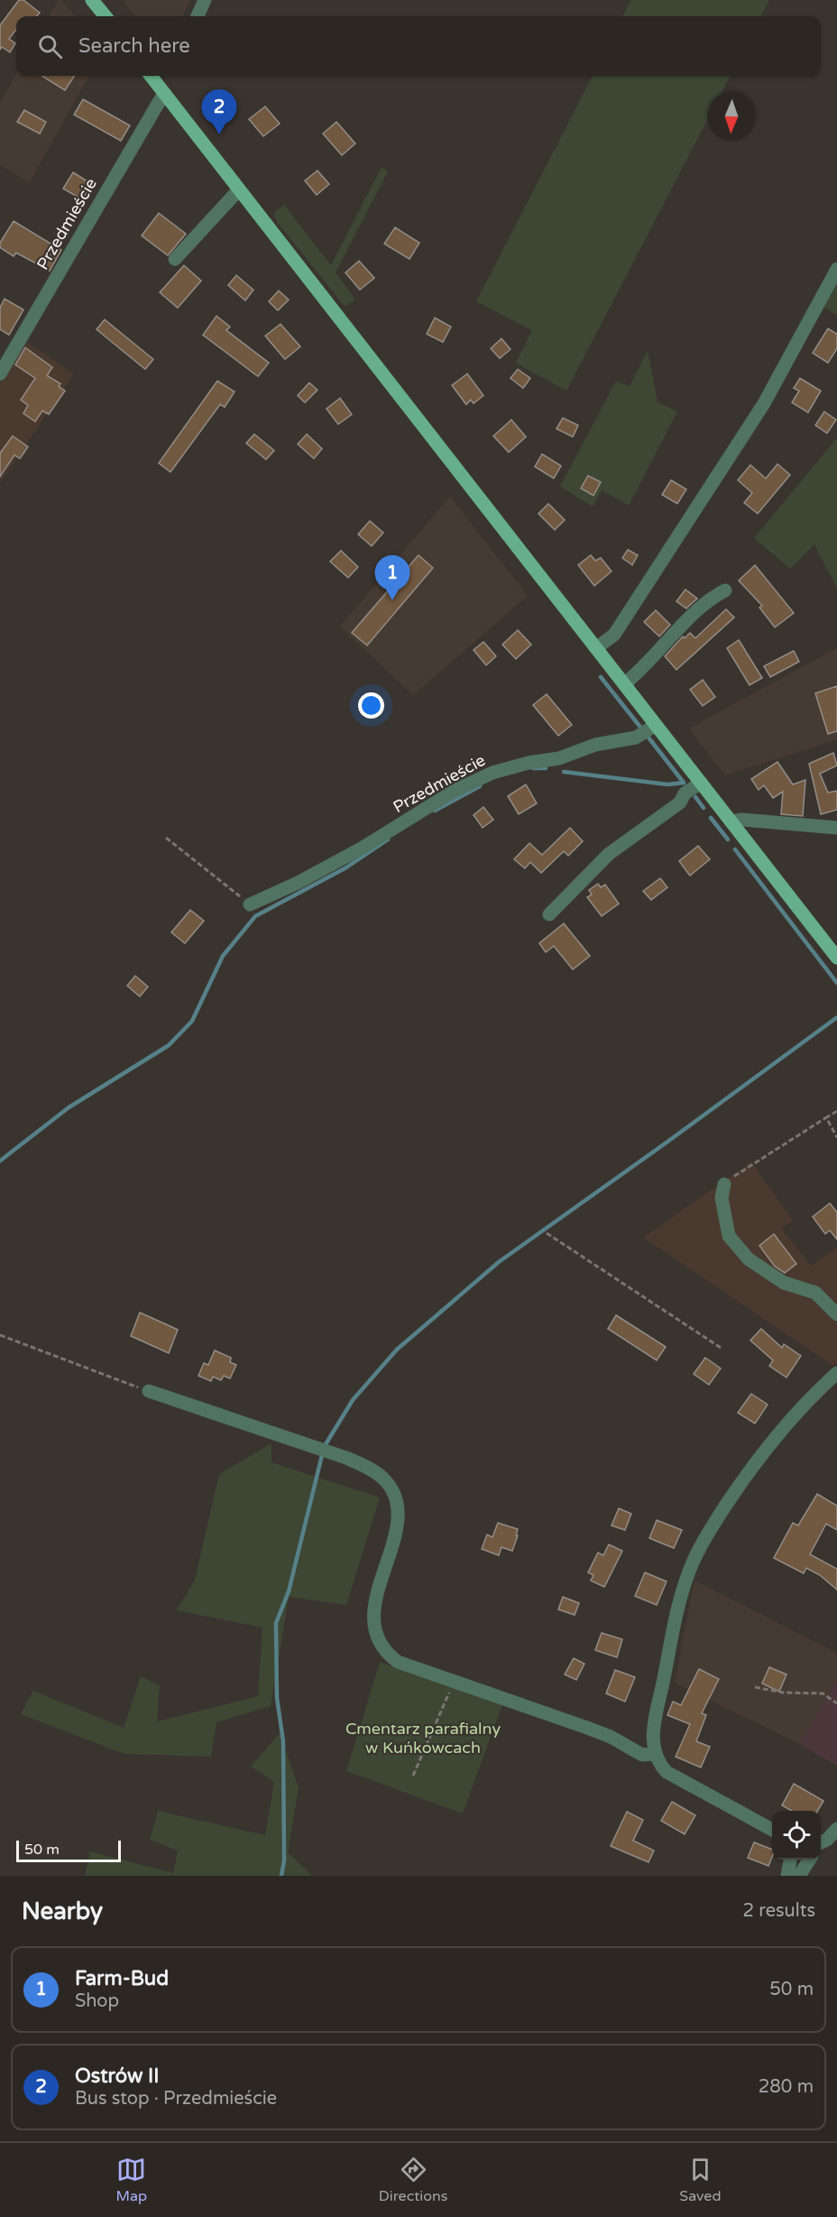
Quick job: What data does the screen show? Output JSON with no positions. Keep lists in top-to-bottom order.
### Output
{
  "streets": {
    "street": ["Przedmieście"]
  },
  "parks": ["Cmentarz parafialny w Kuńkowcach"],
  "scale_bar": "50 m",
  "north": "bottom",
  "page": {
    "search": "Search here",
    "pins": ["2", "1"],
    "scale": "50 m",
    "heading": ["Nearby", "2 results"],
    "list": [
      {
        "mark": "1",
        "name": "Farm-Bud",
        "note": "Shop",
        "value": "50 m"
      },
      {
        "mark": "2",
        "name": "Ostrów II",
        "note": "Bus stop · Przedmieście",
        "value": "280 m"
      }
    ],
    "nav": ["Map", "Directions", "Saved"]
  }
}
